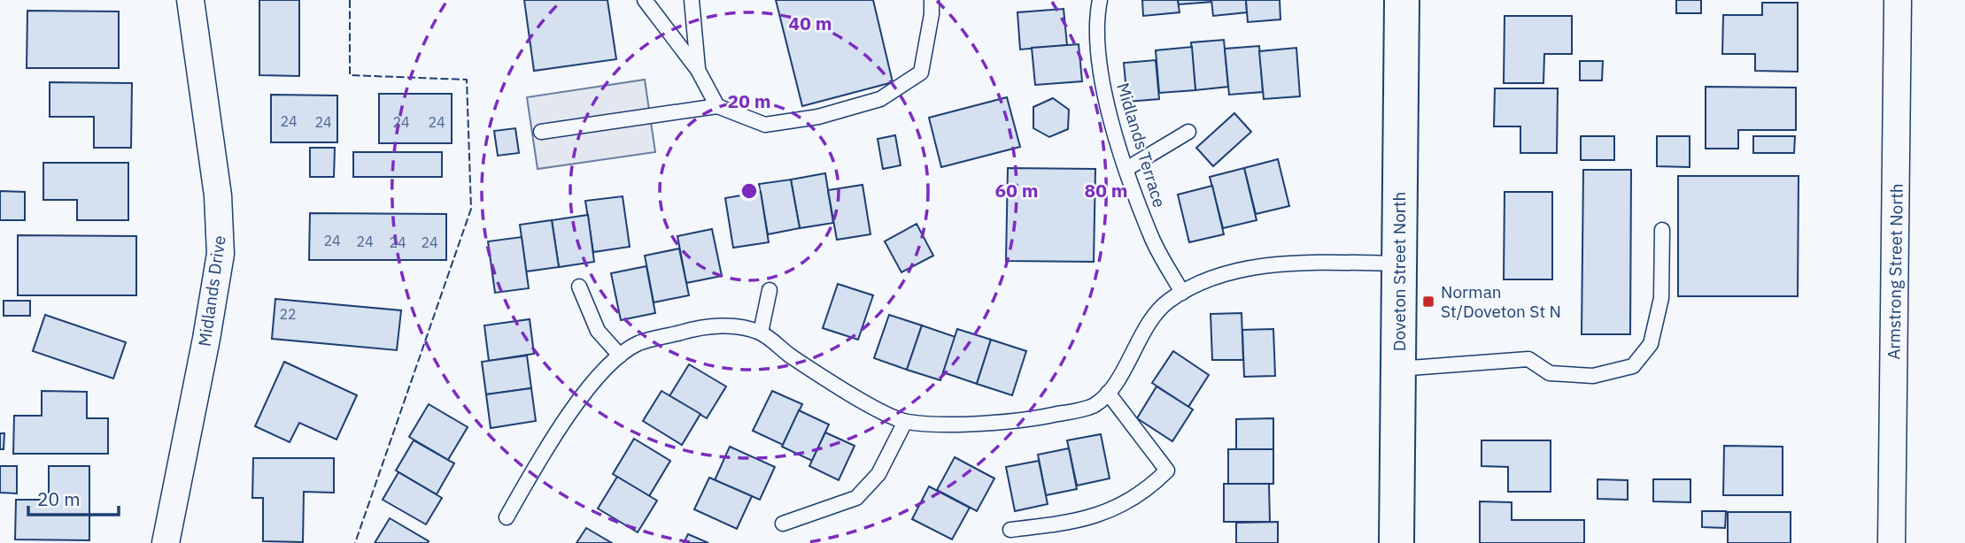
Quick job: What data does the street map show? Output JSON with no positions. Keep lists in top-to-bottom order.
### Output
{
  "streets": {
    "main road": ["Doveton Street North"],
    "street": ["Armstrong Street North", "Midlands Drive"],
    "lane": ["Midlands Terrace"]
  },
  "places": {
    "transit": ["Norman St/Doveton St N"]
  },
  "house_numbers": [
    "24",
    "24",
    "24",
    "24",
    "24",
    "24",
    "24",
    "24",
    "22"
  ],
  "scale_bar": "20 m",
  "rings": [
    "40 m",
    "20 m",
    "60 m",
    "80 m"
  ]
}
